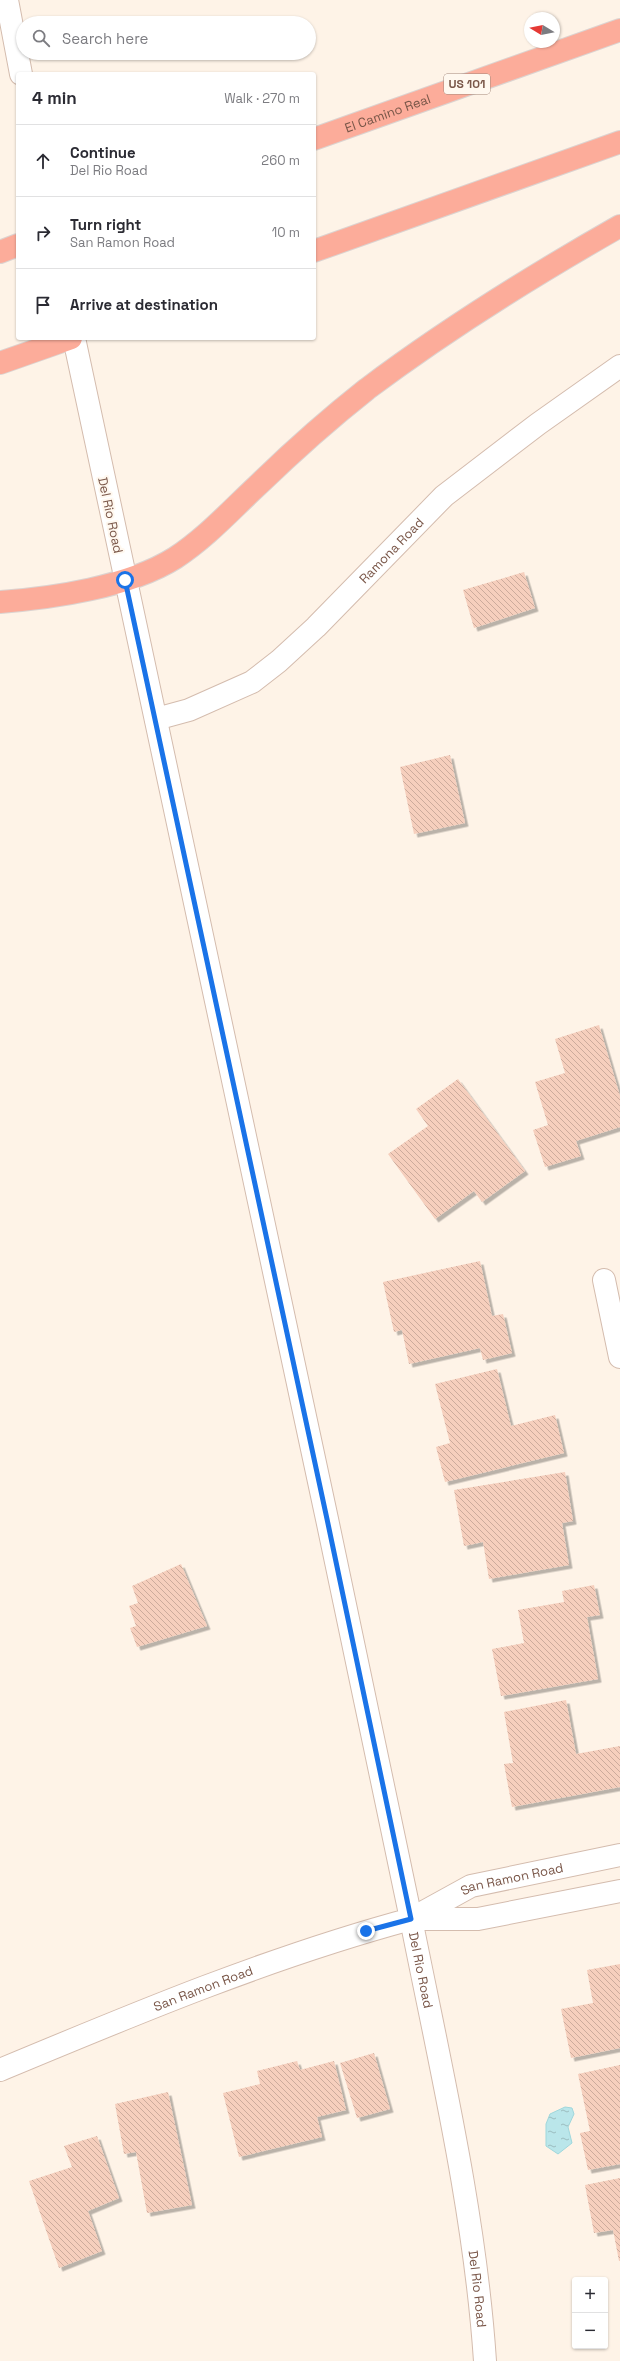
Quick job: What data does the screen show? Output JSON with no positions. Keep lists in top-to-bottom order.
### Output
{
  "streets": {
    "highway": ["US 101", "El Camino Real"],
    "street": ["Del Rio Road", "Ramona Road", "San Ramon Road"]
  },
  "crossings": [
    ["Del Rio Road", "Ramona Road"],
    ["Del Rio Road", "San Ramon Road"]
  ],
  "north": "left",
  "page": {
    "search": "Search here",
    "heading": ["4 min", "Walk · 270 m"],
    "list": [
      ["Continue", "Del Rio Road", "260 m"],
      ["Turn right", "San Ramon Road", "10 m"],
      "Arrive at destination"
    ],
    "map_buttons": ["+", "−"]
  }
}
